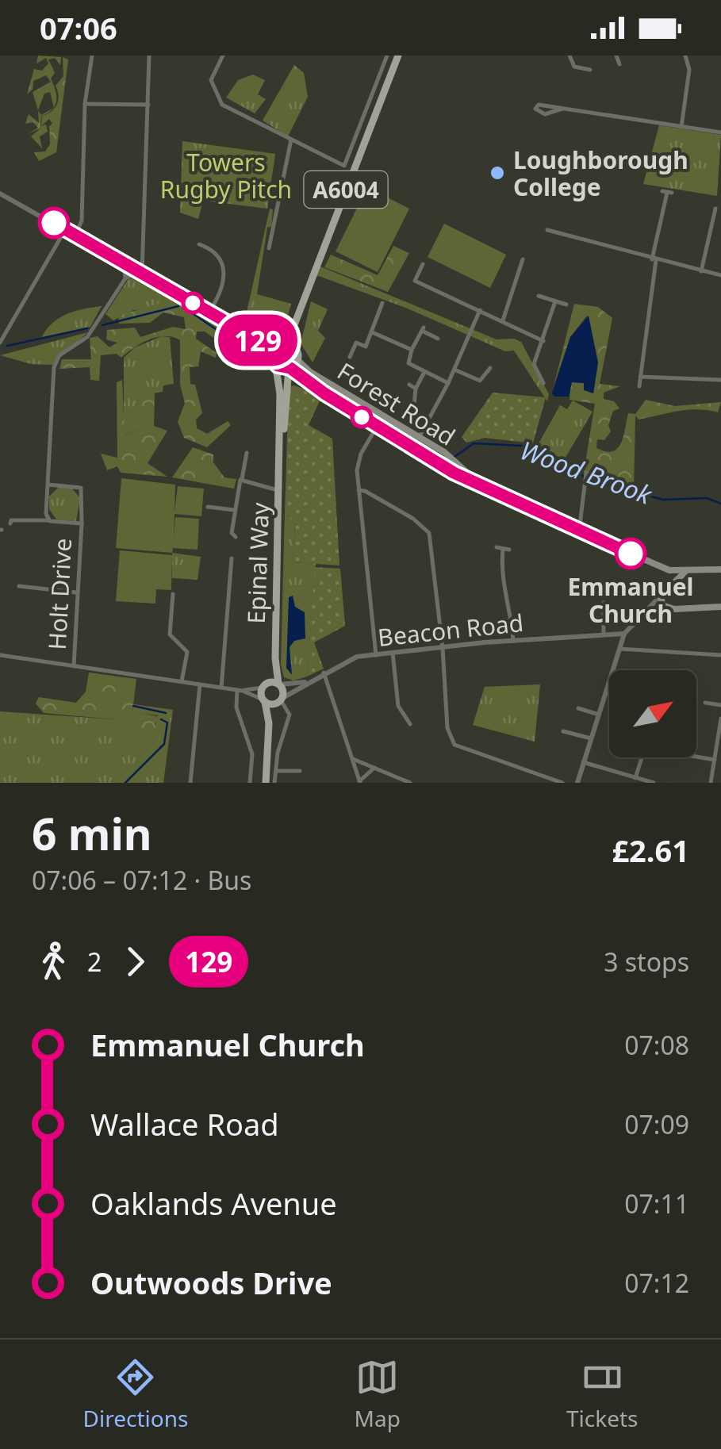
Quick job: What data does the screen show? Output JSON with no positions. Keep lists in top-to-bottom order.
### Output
{
  "streets": {
    "main road": ["A6004", "Forest Road", "Epinal Way"],
    "street": ["Holt Drive", "Beacon Road"]
  },
  "crossings": [
    ["A6004", "Forest Road"],
    ["A6004", "Epinal Way"],
    ["Forest Road", "Epinal Way"],
    ["Epinal Way", "Beacon Road"]
  ],
  "water": ["Wood Brook"],
  "parks": ["Towers Rugby Pitch"],
  "places": ["Loughborough College", "Emmanuel Church"],
  "lines": ["bus line 129"],
  "north": "top right",
  "page": {
    "status": "07:06",
    "on_map": "129",
    "heading": ["6 min", "07:06 – 07:12 · Bus", "£2.61"],
    "legs": ["2", "129", "3 stops"],
    "list": [
      {
        "name": "Emmanuel Church",
        "value": "07:08"
      },
      {
        "name": "Wallace Road",
        "value": "07:09"
      },
      {
        "name": "Oaklands Avenue",
        "value": "07:11"
      },
      {
        "name": "Outwoods Drive",
        "value": "07:12"
      }
    ],
    "tabs": ["Directions", "Map", "Tickets"]
  }
}
